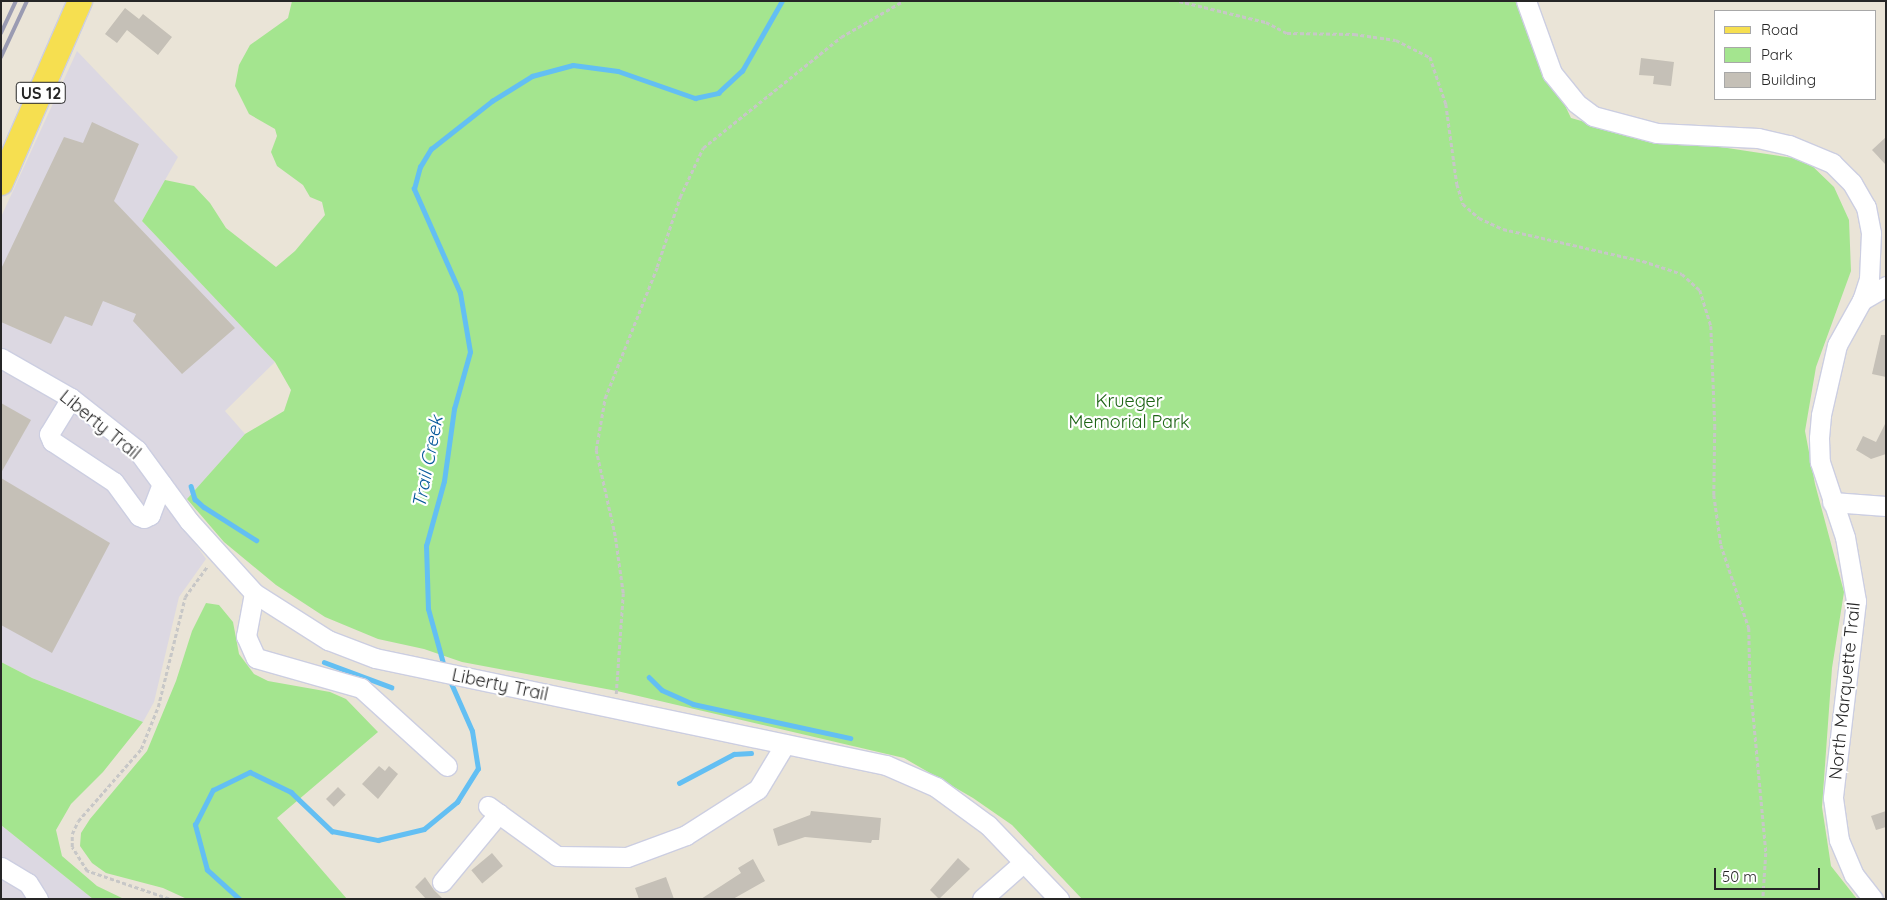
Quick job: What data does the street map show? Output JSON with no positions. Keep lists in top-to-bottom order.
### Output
{
  "streets": {
    "main road": ["US 12"],
    "street": ["Liberty Trail", "North Marquette Trail"]
  },
  "water": ["Trail Creek"],
  "parks": ["Krueger Memorial Park"],
  "legend": ["Road", "Park", "Building"],
  "scale_bar": "50 m"
}
